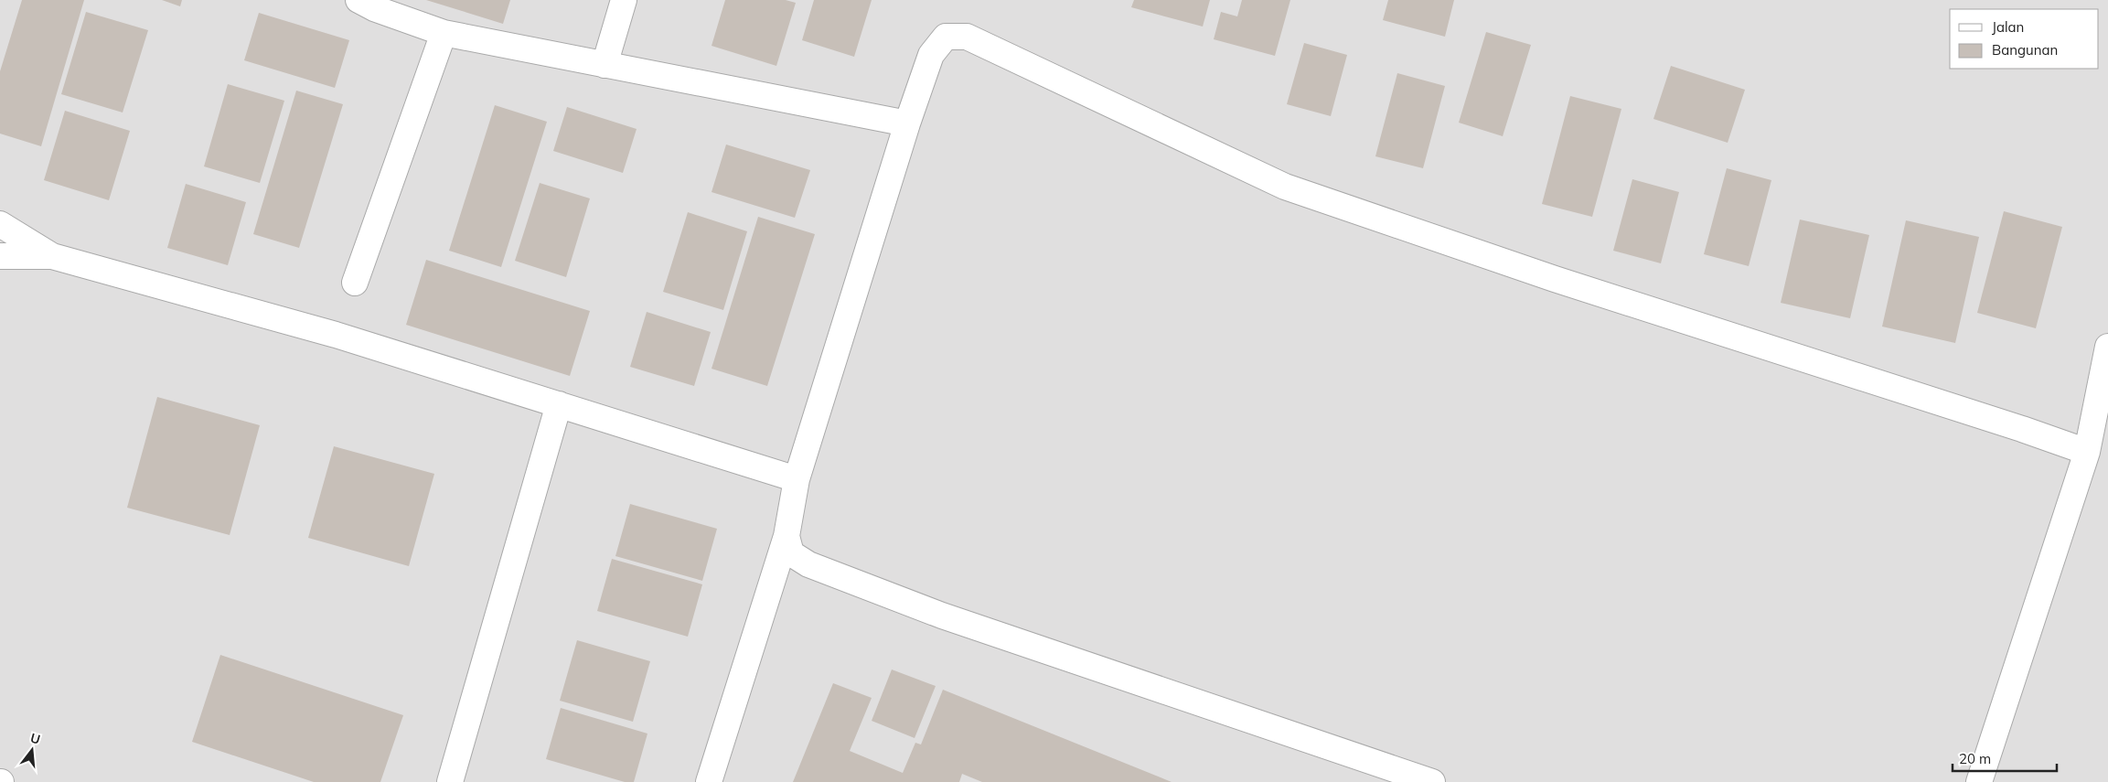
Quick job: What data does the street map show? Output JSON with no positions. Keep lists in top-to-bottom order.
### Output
{
  "legend": ["Jalan", "Bangunan"],
  "scale_bar": "20 m",
  "north": "top"
}
